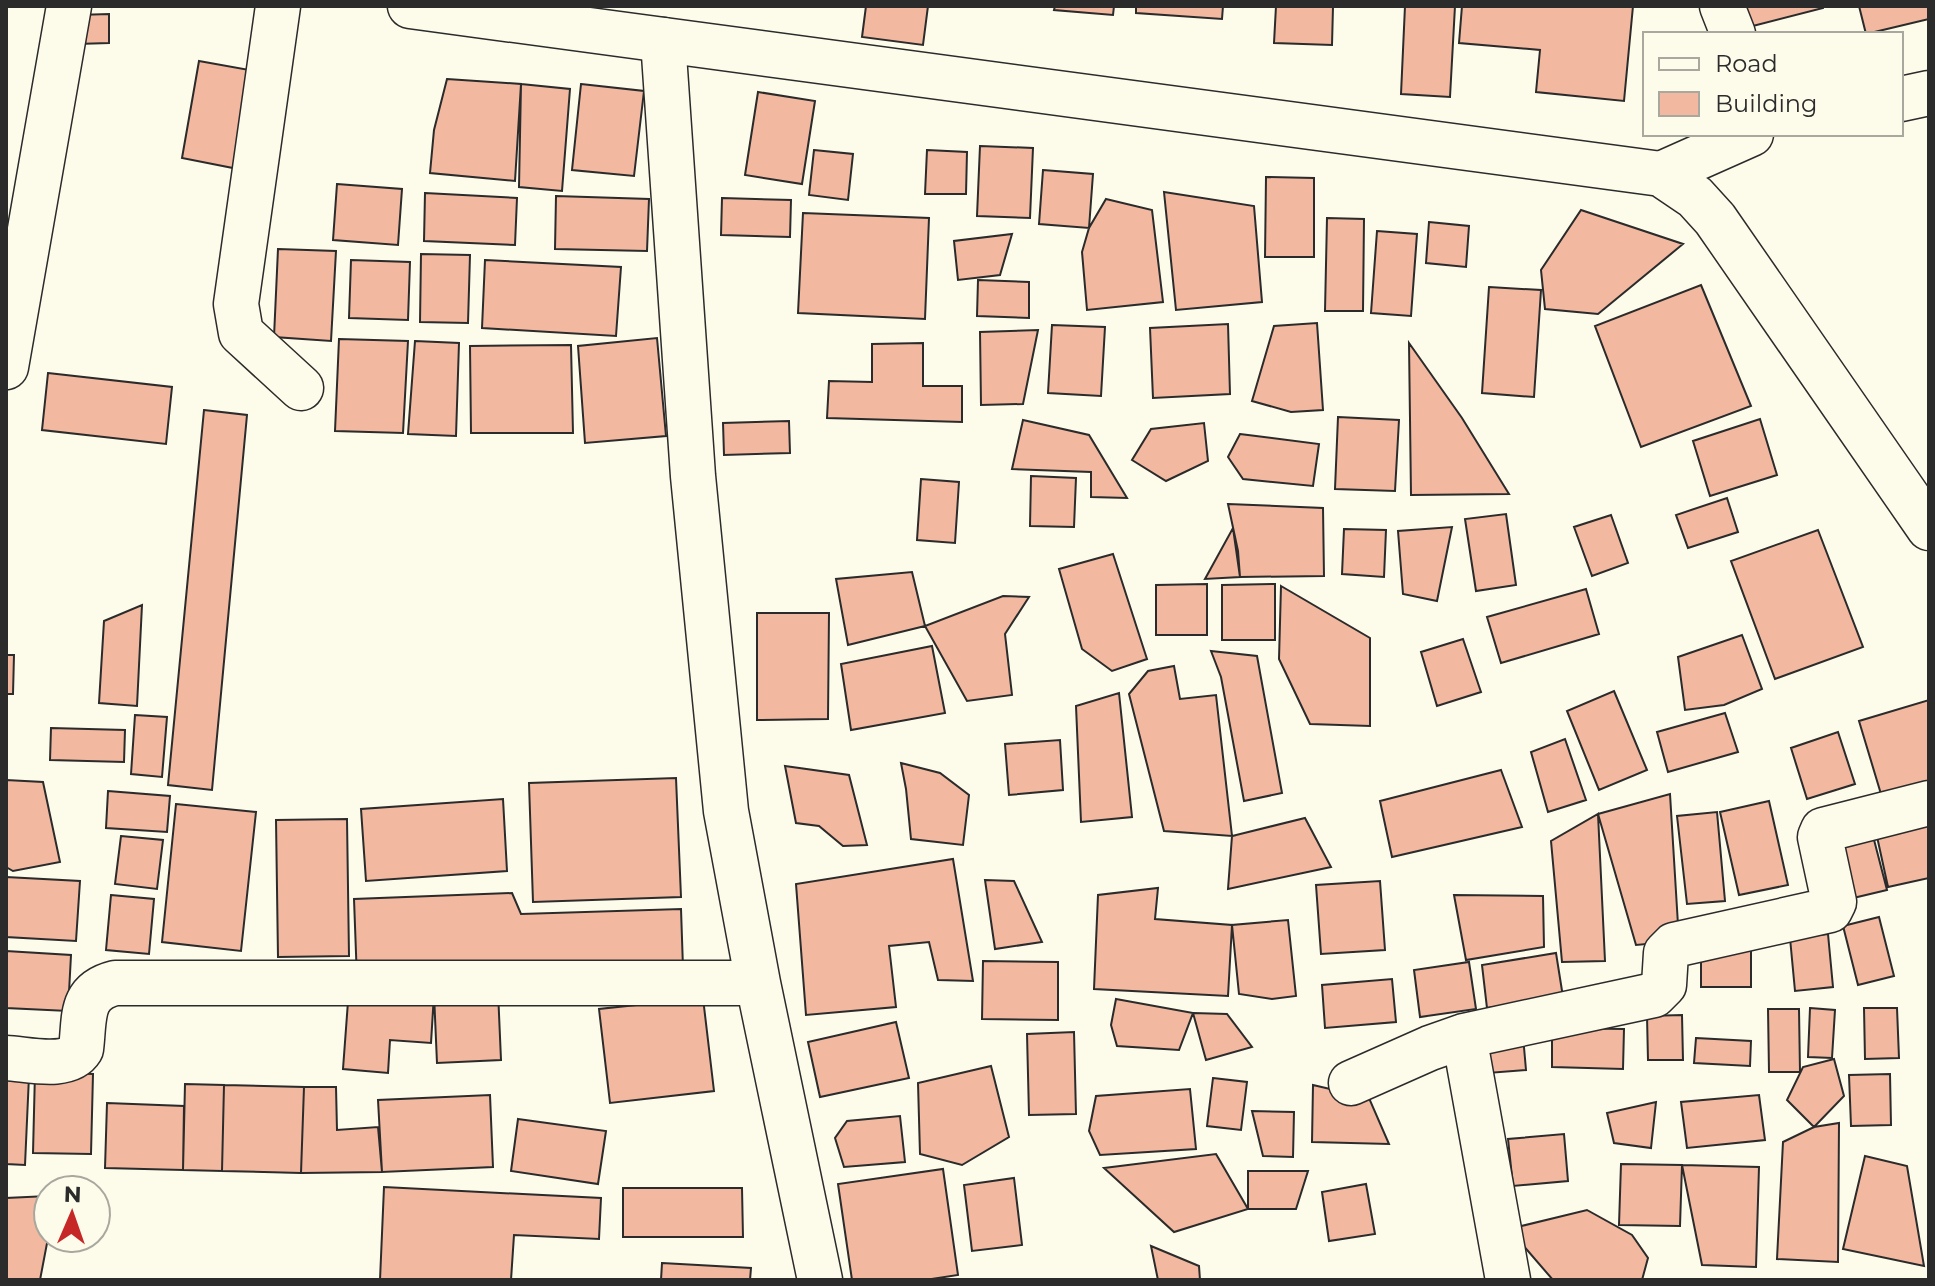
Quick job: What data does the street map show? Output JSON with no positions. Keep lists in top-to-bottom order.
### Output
{
  "legend": ["Road", "Building"],
  "north": "top"
}
